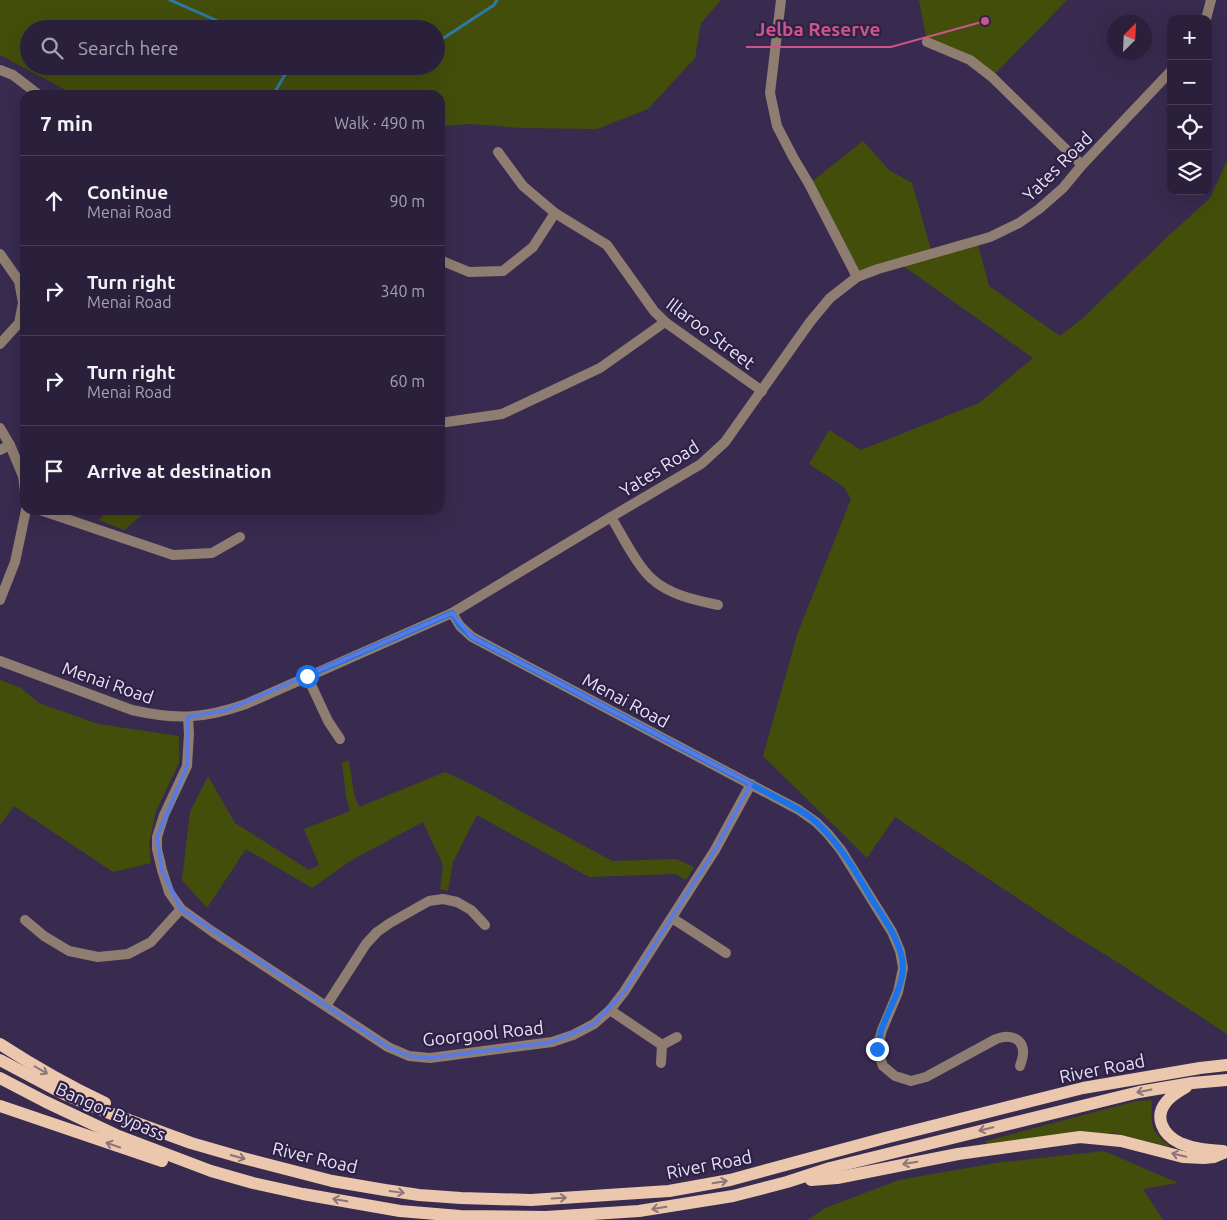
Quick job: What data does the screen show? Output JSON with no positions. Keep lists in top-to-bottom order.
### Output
{
  "streets": {
    "main road": ["River Road", "Bangor Bypass"],
    "street": [
      "Yates Road",
      "Illaroo Street",
      "Menai Road",
      "Goorgool Road"
    ]
  },
  "crossings": [
    ["Yates Road", "Illaroo Street"],
    ["Yates Road", "Menai Road"],
    ["Menai Road", "Goorgool Road"],
    ["River Road", "Bangor Bypass"]
  ],
  "places": ["Jelba Reserve"],
  "north": "top right",
  "page": {
    "map_buttons": ["+", "−"],
    "search": "Search here",
    "heading": ["7 min", "Walk · 490 m"],
    "list": [
      ["Continue", "Menai Road", "90 m"],
      ["Turn right", "Menai Road", "340 m"],
      ["Turn right", "Menai Road", "60 m"],
      "Arrive at destination"
    ]
  }
}
